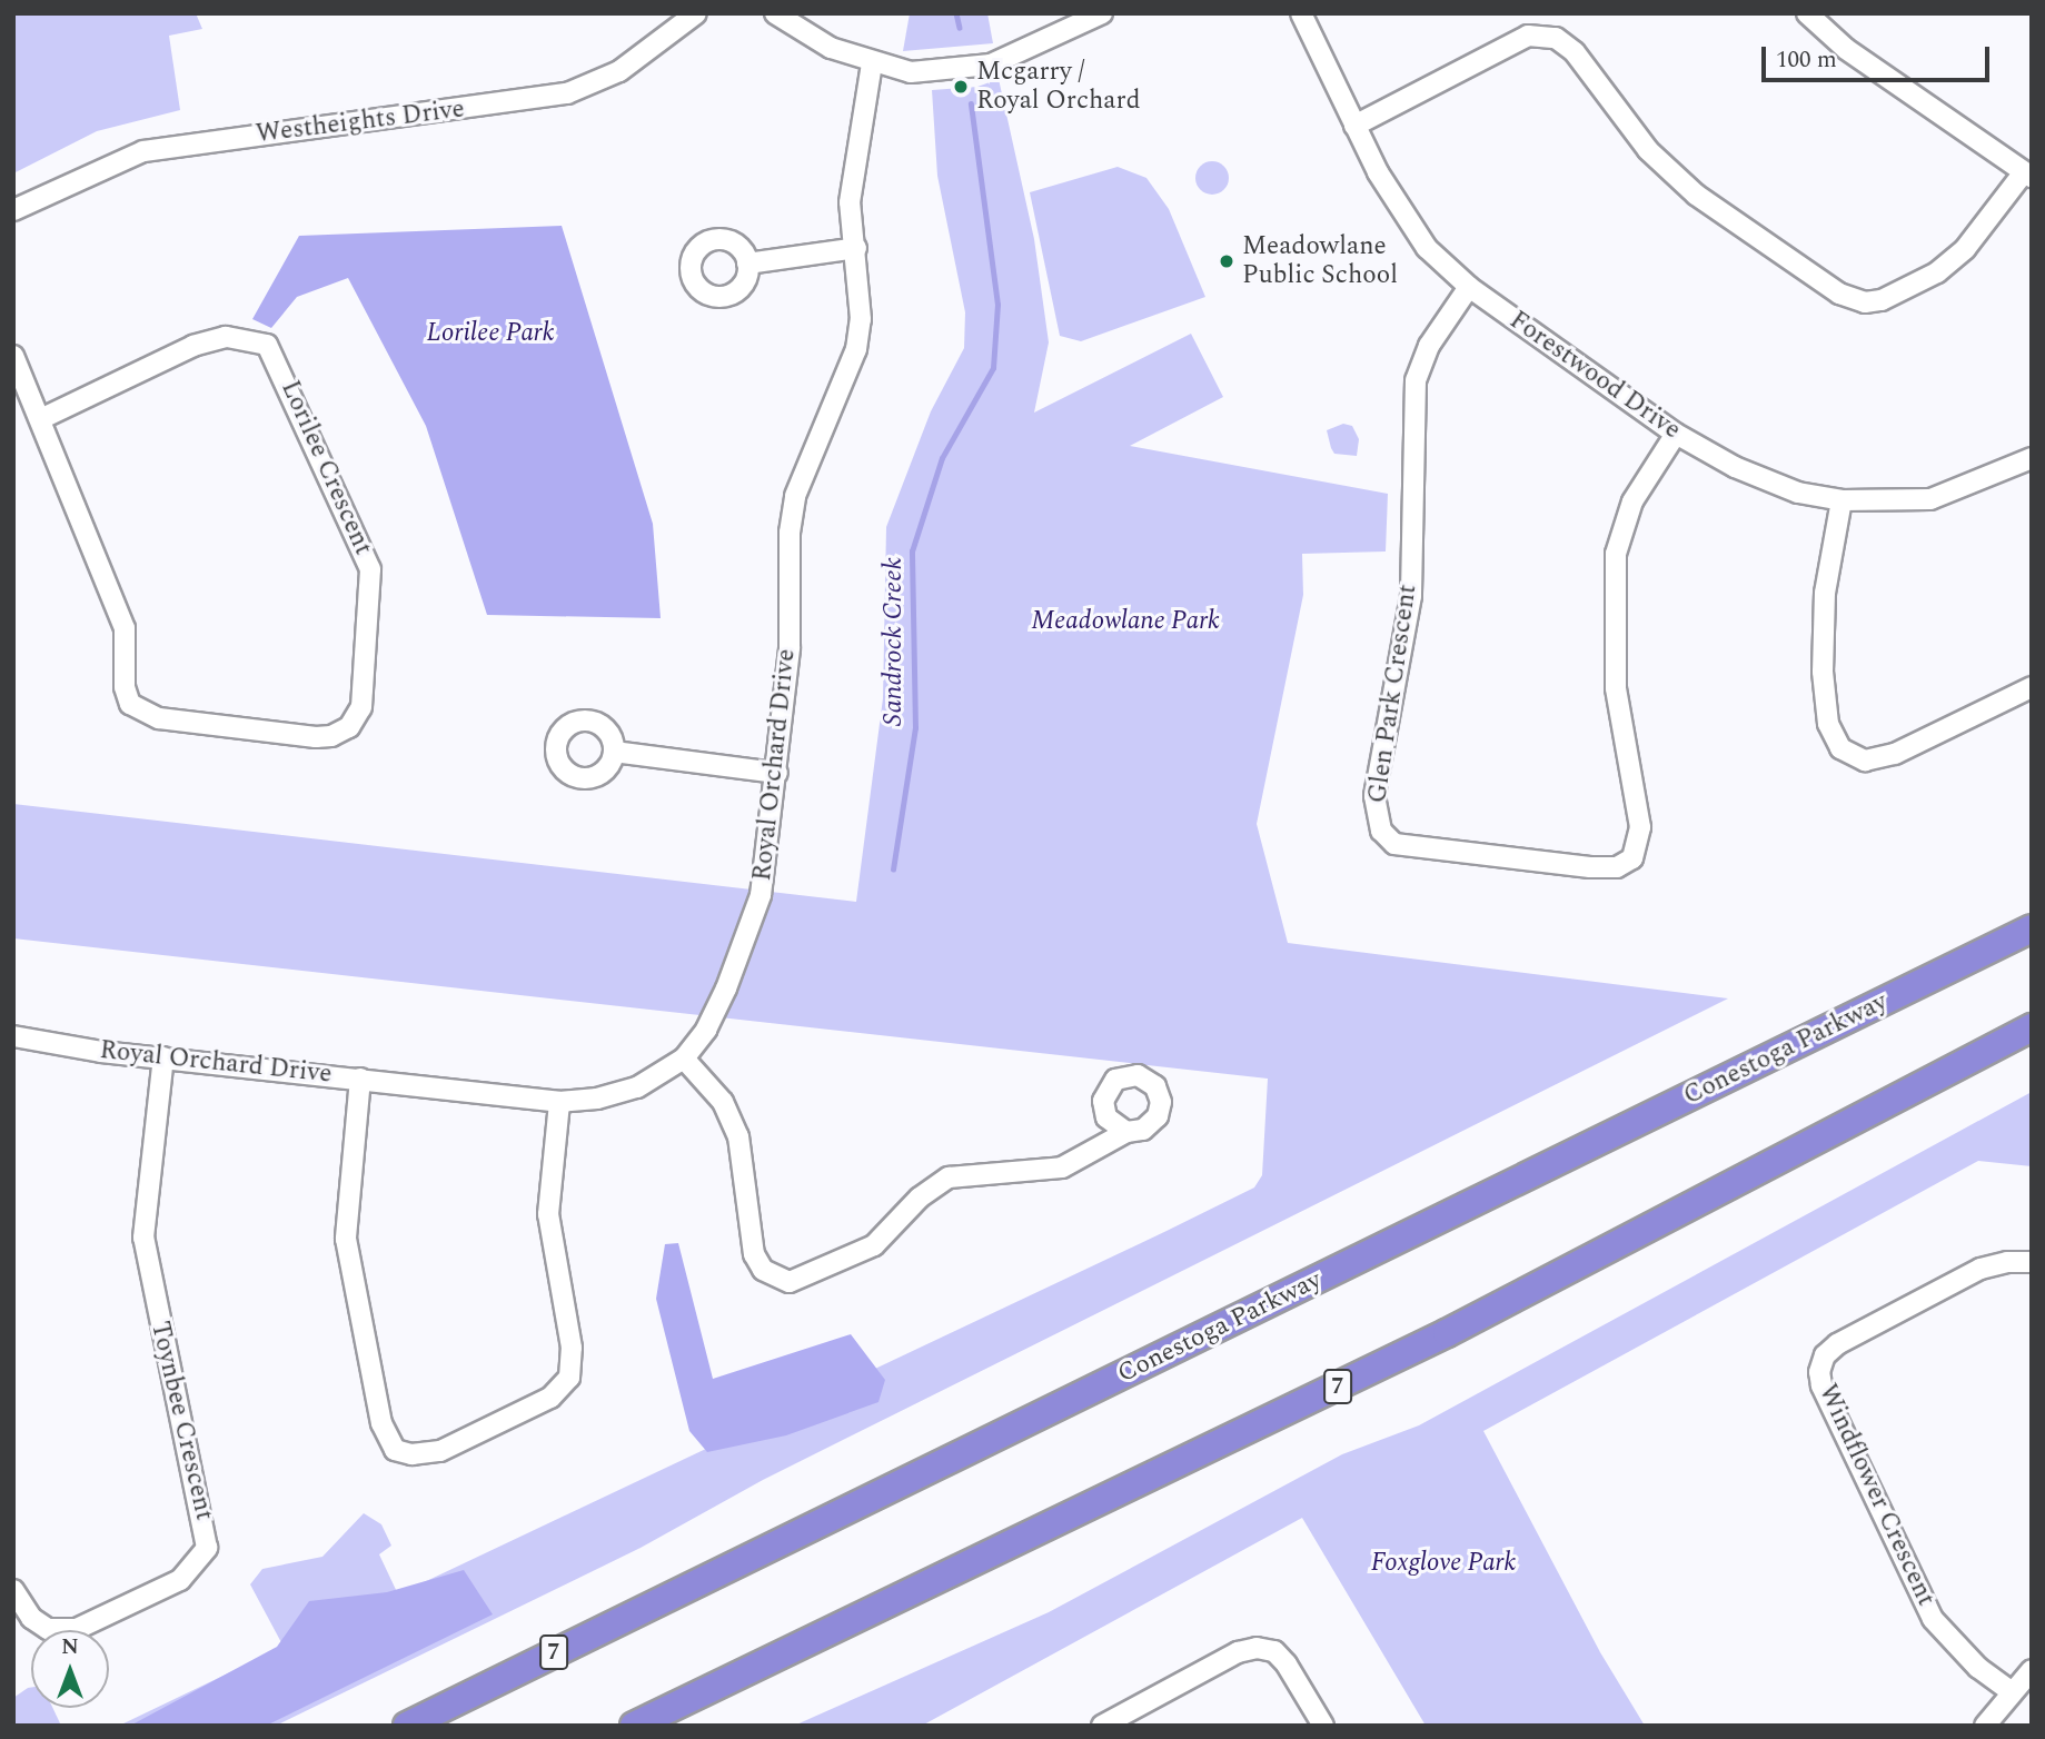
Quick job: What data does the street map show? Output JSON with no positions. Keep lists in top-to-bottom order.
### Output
{
  "streets": {
    "highway": ["Conestoga Parkway", "7"],
    "street": [
      "Westheights Drive",
      "Forestwood Drive",
      "Lorilee Crescent",
      "Glen Park Crescent",
      "Royal Orchard Drive",
      "Toynbee Crescent",
      "Windflower Crescent"
    ]
  },
  "crossings": [
    ["Forestwood Drive", "Glen Park Crescent"],
    ["Royal Orchard Drive", "Toynbee Crescent"]
  ],
  "water": ["Sandrock Creek"],
  "parks": ["Lorilee Park", "Meadowlane Park", "Foxglove Park"],
  "places": ["Mcgarry / Royal Orchard", "Meadowlane Public School"],
  "scale_bar": "100 m",
  "north": "top"
}
